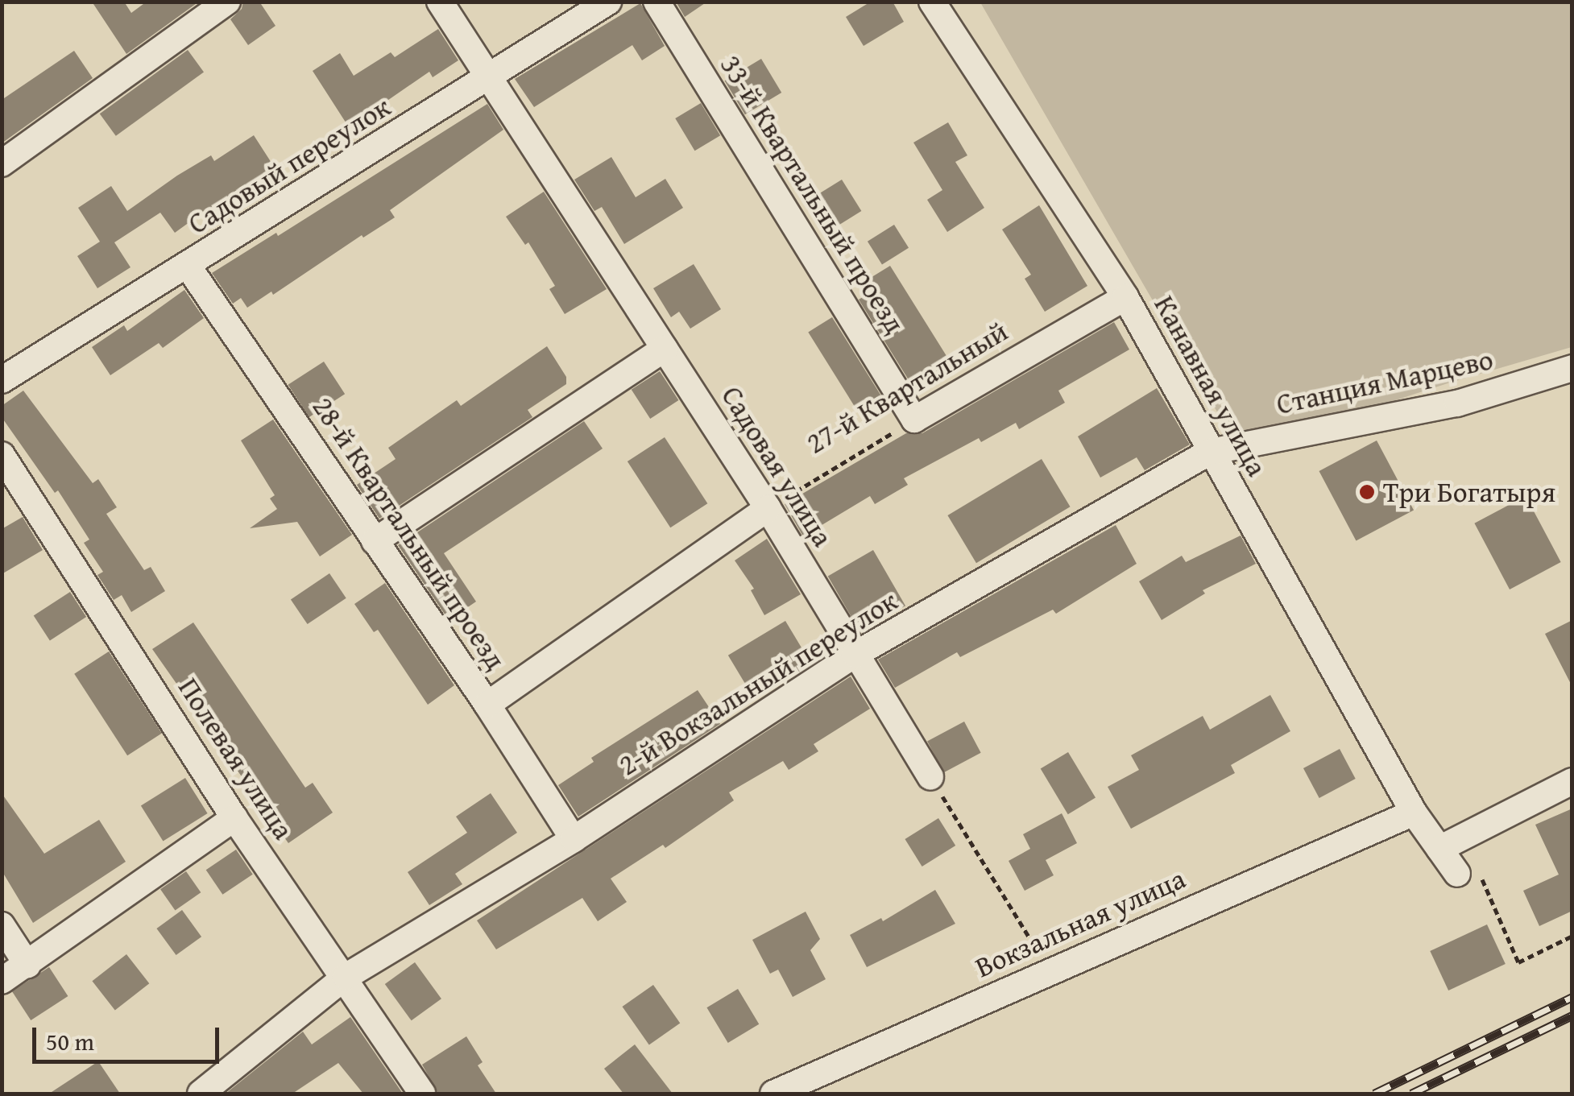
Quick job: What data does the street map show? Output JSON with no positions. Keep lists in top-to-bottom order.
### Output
{
  "streets": {
    "street": [
      "Садовый переулок",
      "33-й Квартальный проезд",
      "Станция Марцево",
      "Канавная улица",
      "27-й Квартальный",
      "Садовая улица",
      "28-й Квартальный проезд",
      "2-й Вокзальный переулок",
      "Полевая улица",
      "Вокзальная улица"
    ]
  },
  "crossings": [
    ["Садовый переулок", "Садовая улица"],
    ["Садовый переулок", "28-й Квартальный проезд"],
    ["33-й Квартальный проезд", "27-й Квартальный"],
    ["Станция Марцево", "Канавная улица"],
    ["Станция Марцево", "2-й Вокзальный переулок"],
    ["Канавная улица", "27-й Квартальный"],
    ["Канавная улица", "2-й Вокзальный переулок"],
    ["Канавная улица", "Вокзальная улица"],
    ["27-й Квартальный", "Садовая улица"],
    ["Садовая улица", "2-й Вокзальный переулок"],
    ["28-й Квартальный проезд", "2-й Вокзальный переулок"],
    ["2-й Вокзальный переулок", "Полевая улица"]
  ],
  "places": ["Три Богатыря"],
  "scale_bar": "50 m"
}
